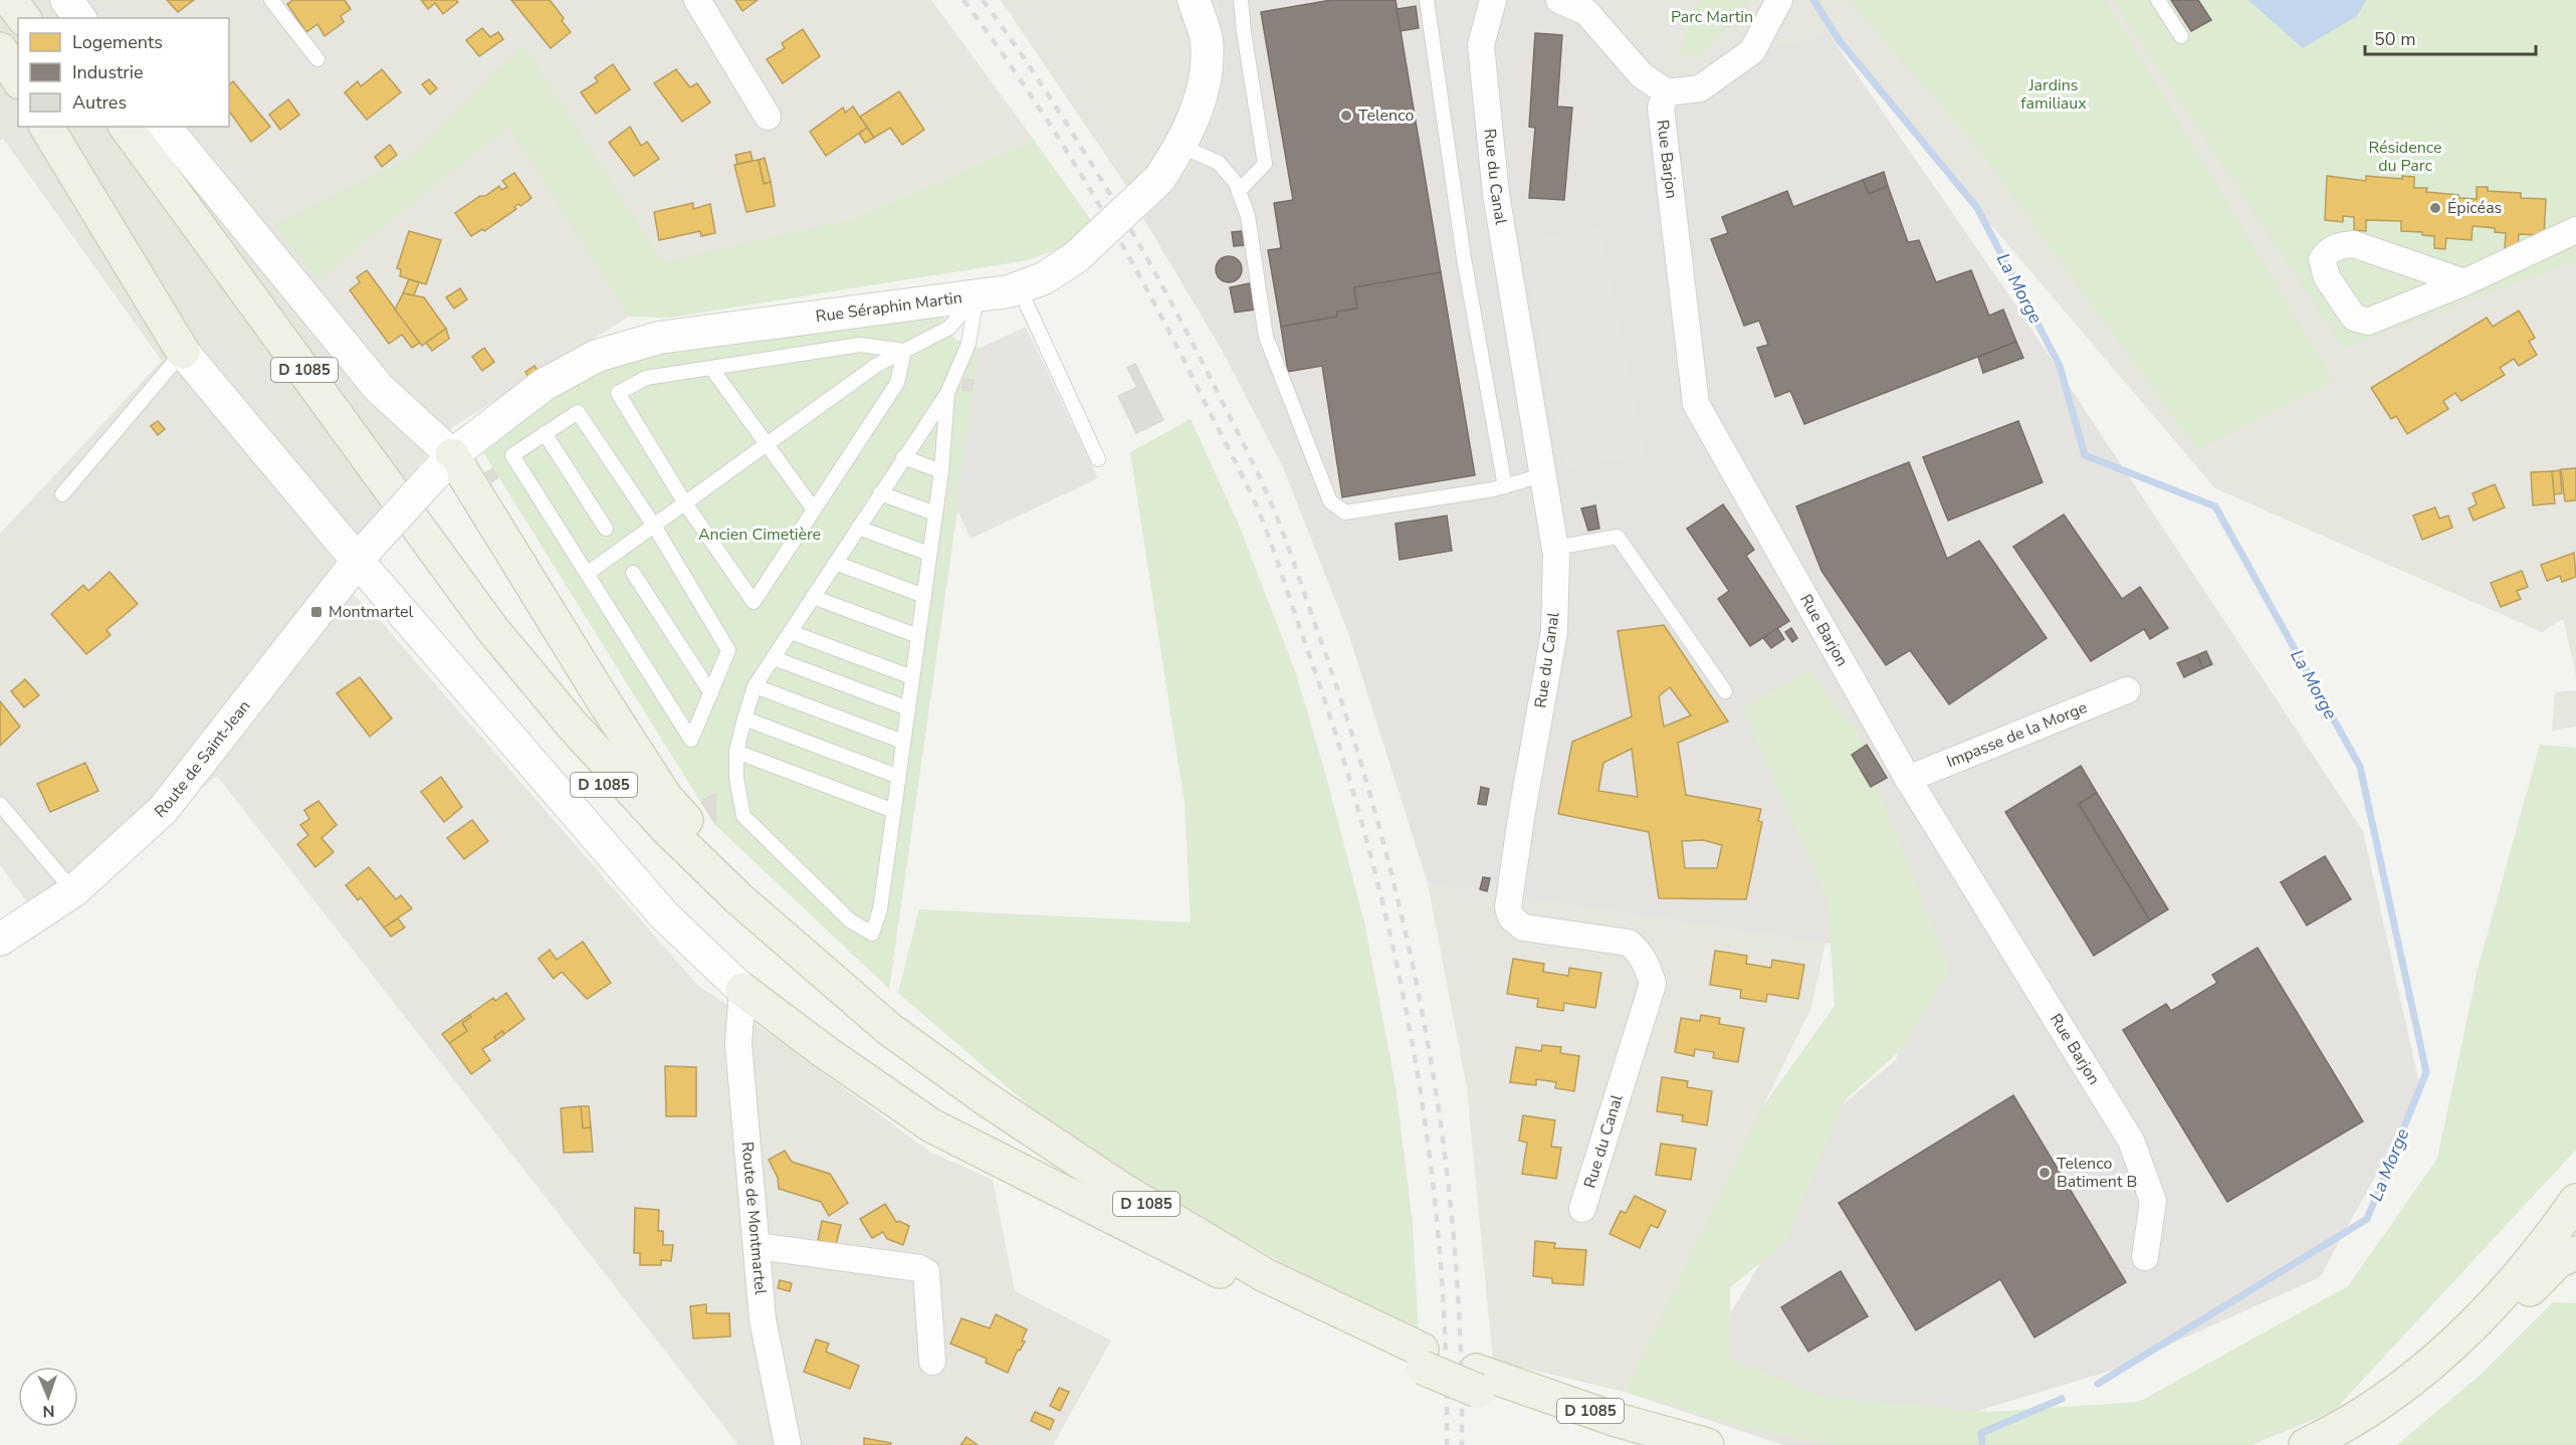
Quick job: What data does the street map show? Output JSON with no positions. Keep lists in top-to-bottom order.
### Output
{
  "streets": {
    "main road": ["D 1085"],
    "street": [
      "Rue Barjon",
      "Rue du Canal",
      "Rue Séraphin Martin",
      "Impasse de la Morge",
      "Route de Saint-Jean",
      "Route de Montmartel"
    ]
  },
  "crossings": [
    ["Rue Barjon", "Impasse de la Morge"],
    ["Rue Séraphin Martin", "Route de Saint-Jean"]
  ],
  "water": ["La Morge"],
  "parks": [
    "Parc Martin",
    "Jardins familiaux",
    "Résidence du Parc",
    "Ancien Cimetière"
  ],
  "places": {
    "other": ["Telenco", "Épicéas", "Telenco Batiment B"],
    "transit": ["Montmartel"]
  },
  "legend": ["Logements", "Industrie", "Autres"],
  "scale_bar": "50 m",
  "north": "bottom"
}
